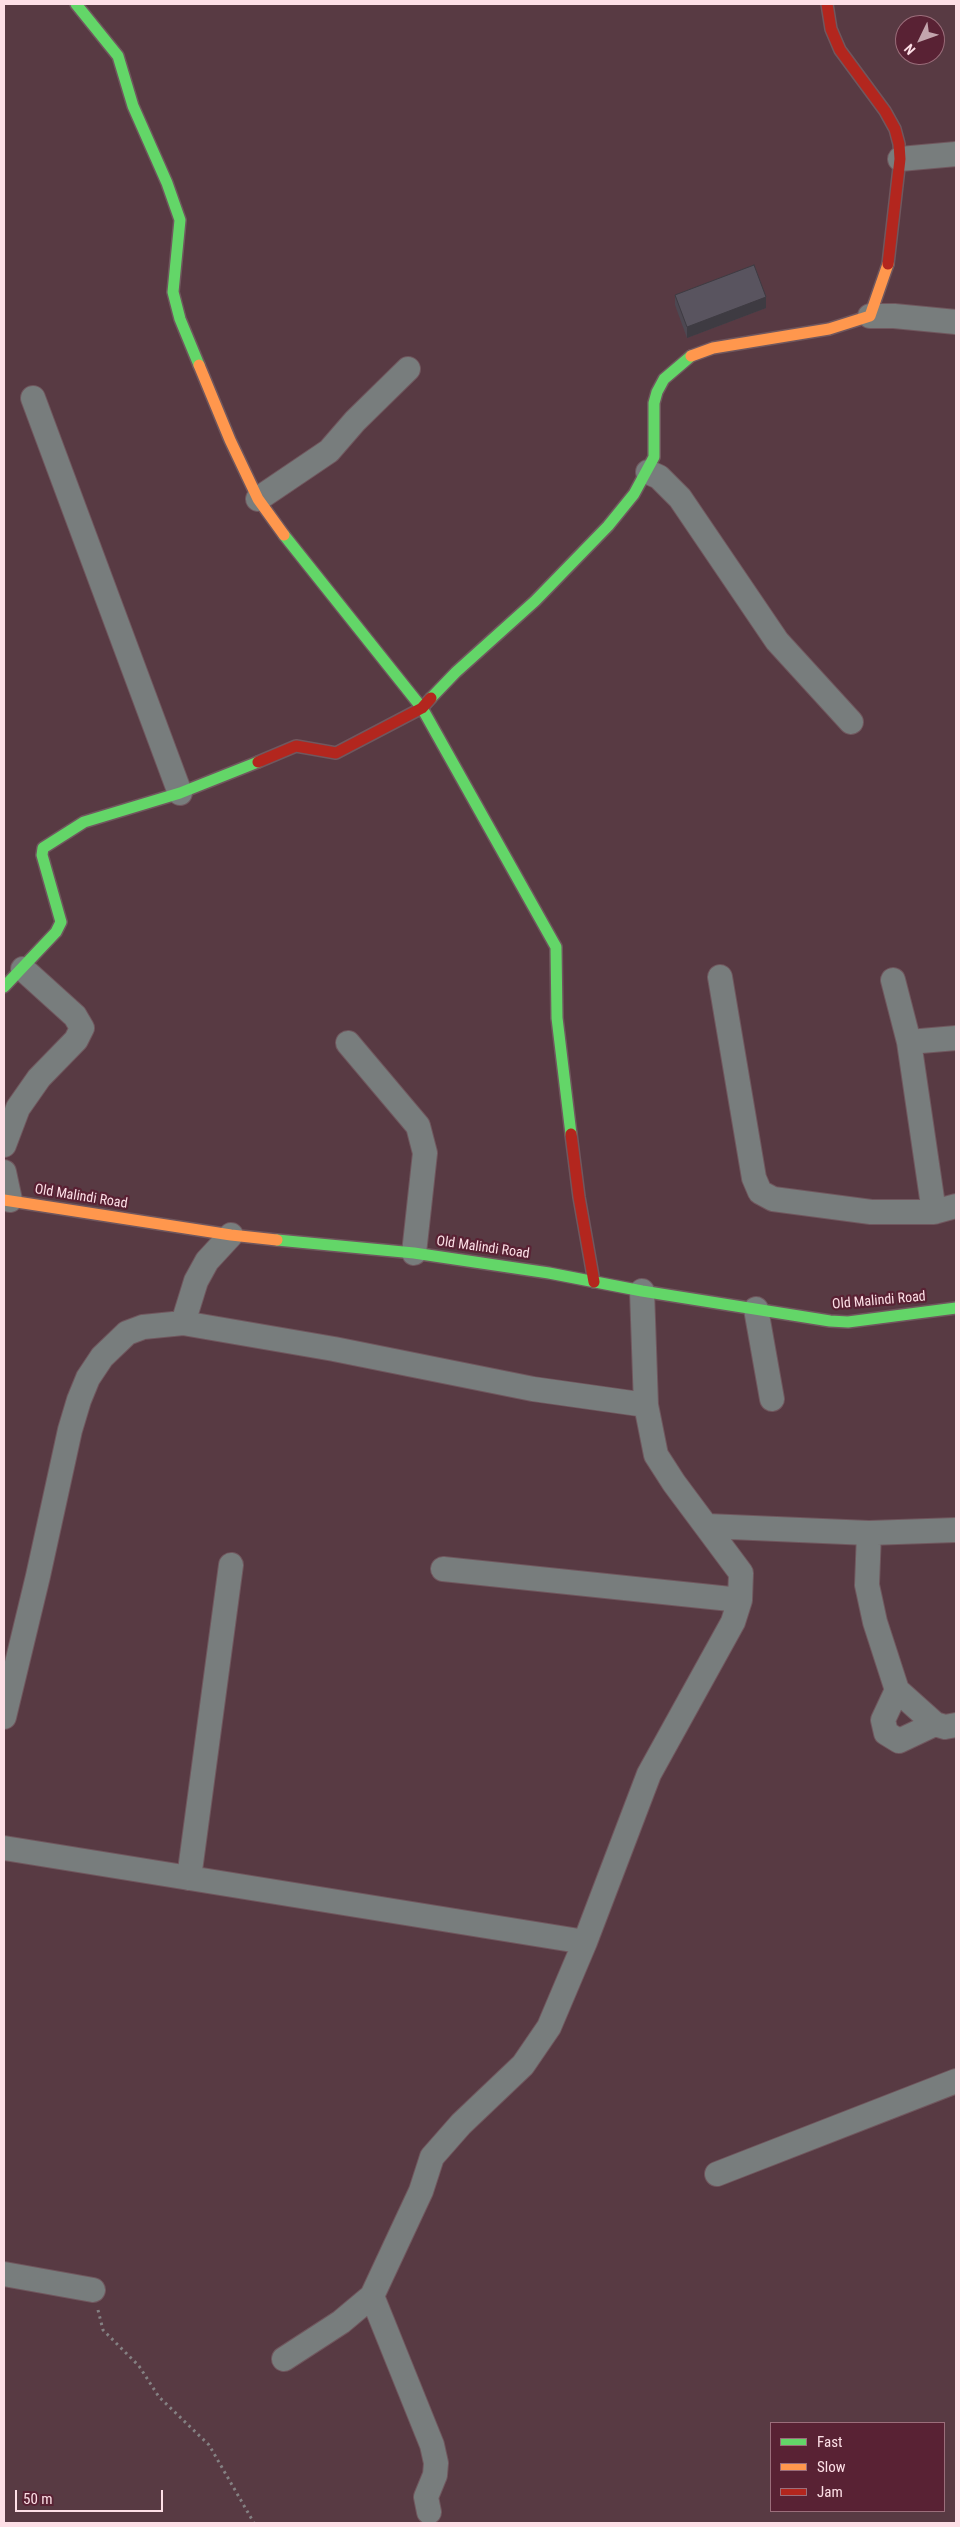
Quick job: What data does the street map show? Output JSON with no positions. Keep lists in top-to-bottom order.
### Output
{
  "streets": {
    "street": ["Old Malindi Road"]
  },
  "legend": ["Fast", "Slow", "Jam"],
  "scale_bar": "50 m",
  "north": "bottom left"
}
